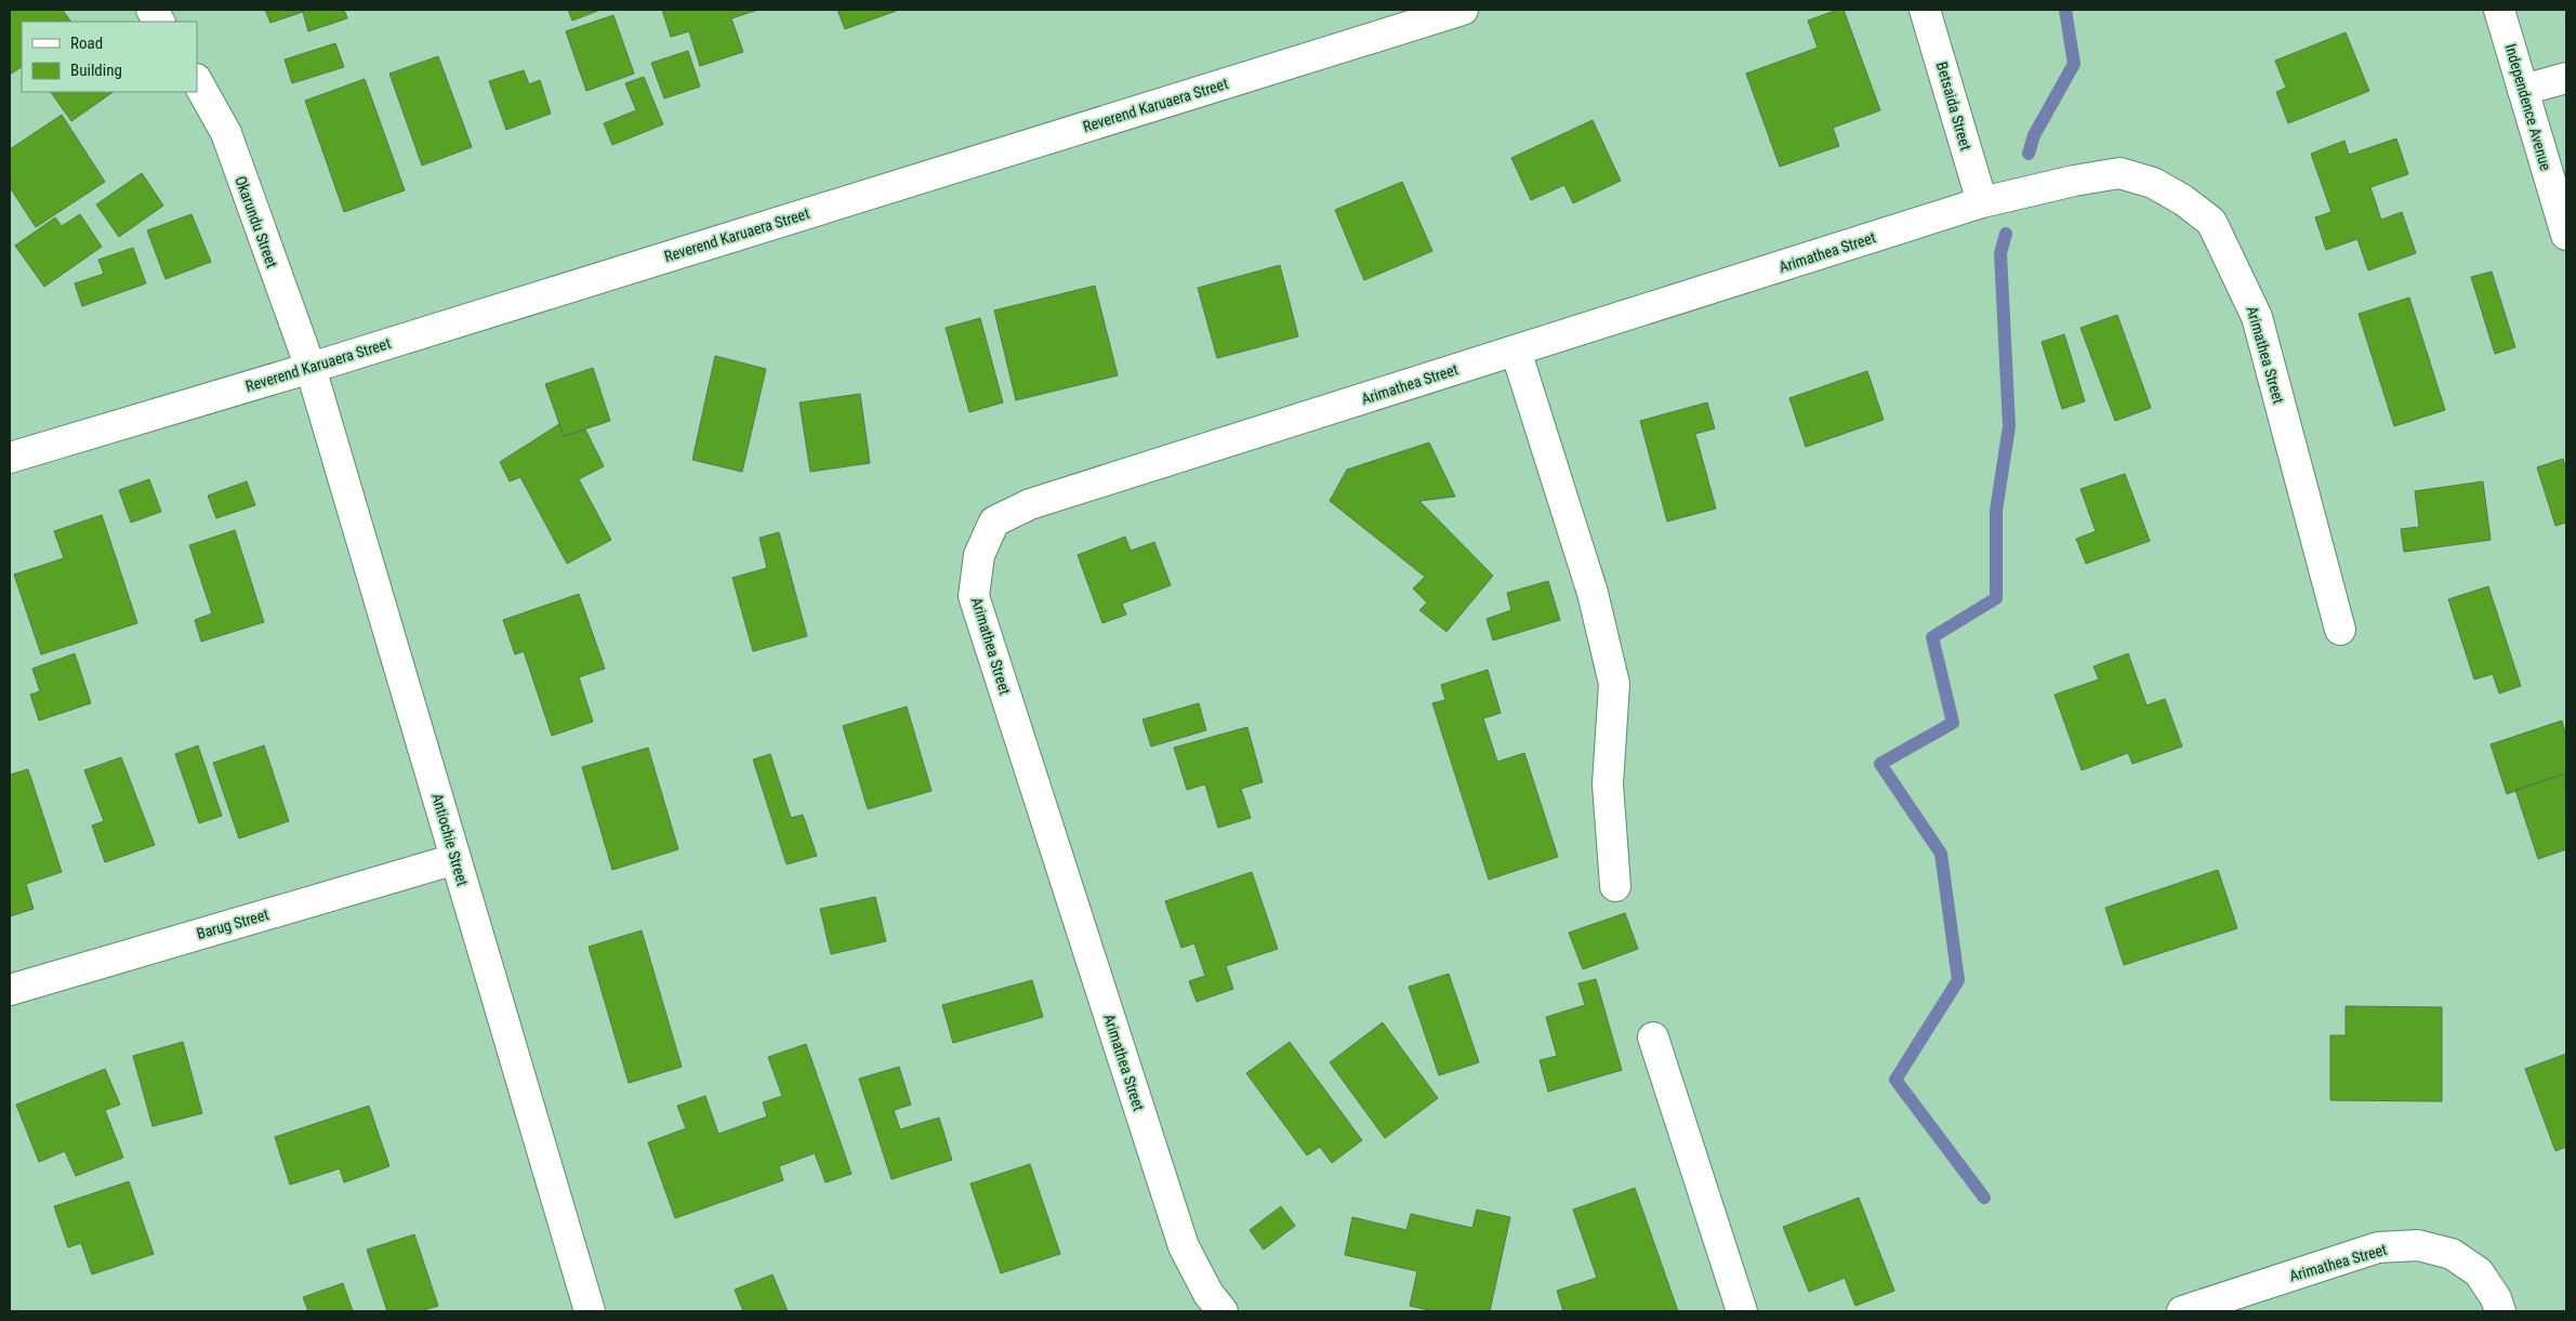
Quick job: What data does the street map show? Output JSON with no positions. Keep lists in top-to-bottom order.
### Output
{
  "streets": {
    "street": [
      "Reverend Karuaera Street",
      "Betsaida Street",
      "Independence Avenue",
      "Okarundu Street",
      "Arimathea Street",
      "Antiochie Street",
      "Barug Street"
    ]
  },
  "crossings": [
    ["Reverend Karuaera Street", "Okarundu Street"],
    ["Reverend Karuaera Street", "Antiochie Street"],
    ["Betsaida Street", "Arimathea Street"],
    ["Okarundu Street", "Antiochie Street"],
    ["Antiochie Street", "Barug Street"]
  ],
  "legend": ["Road", "Building"]
}
